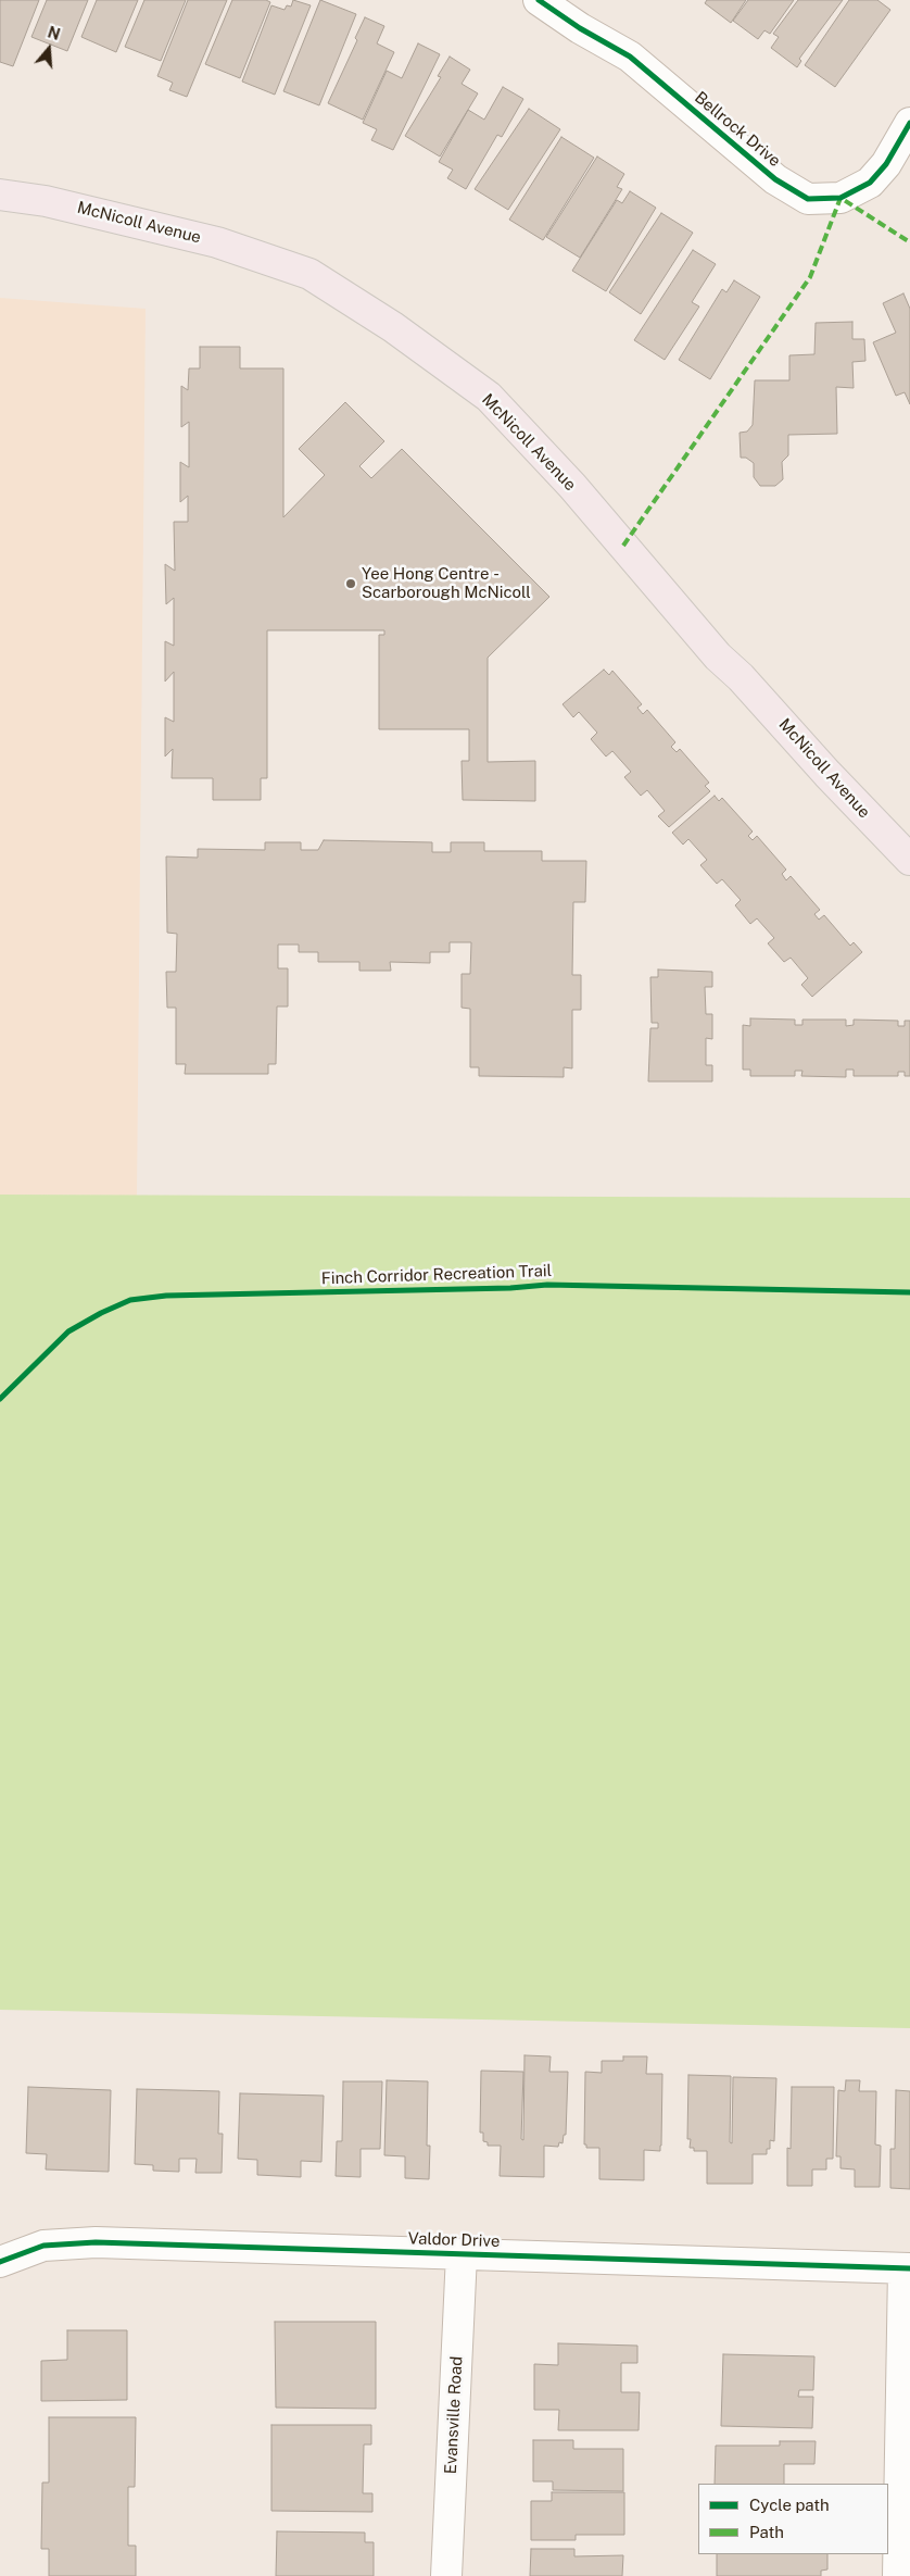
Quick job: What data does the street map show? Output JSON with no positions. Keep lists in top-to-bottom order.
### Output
{
  "streets": {
    "main road": ["McNicoll Avenue"],
    "street": ["Bellrock Drive", "Valdor Drive", "Evansville Road"],
    "cycle path": ["Finch Corridor Recreation Trail"]
  },
  "crossings": [
    ["Valdor Drive", "Evansville Road"]
  ],
  "places": ["Yee Hong Centre - Scarborough McNicoll"],
  "legend": ["Cycle path", "Path"],
  "north": "top"
}
